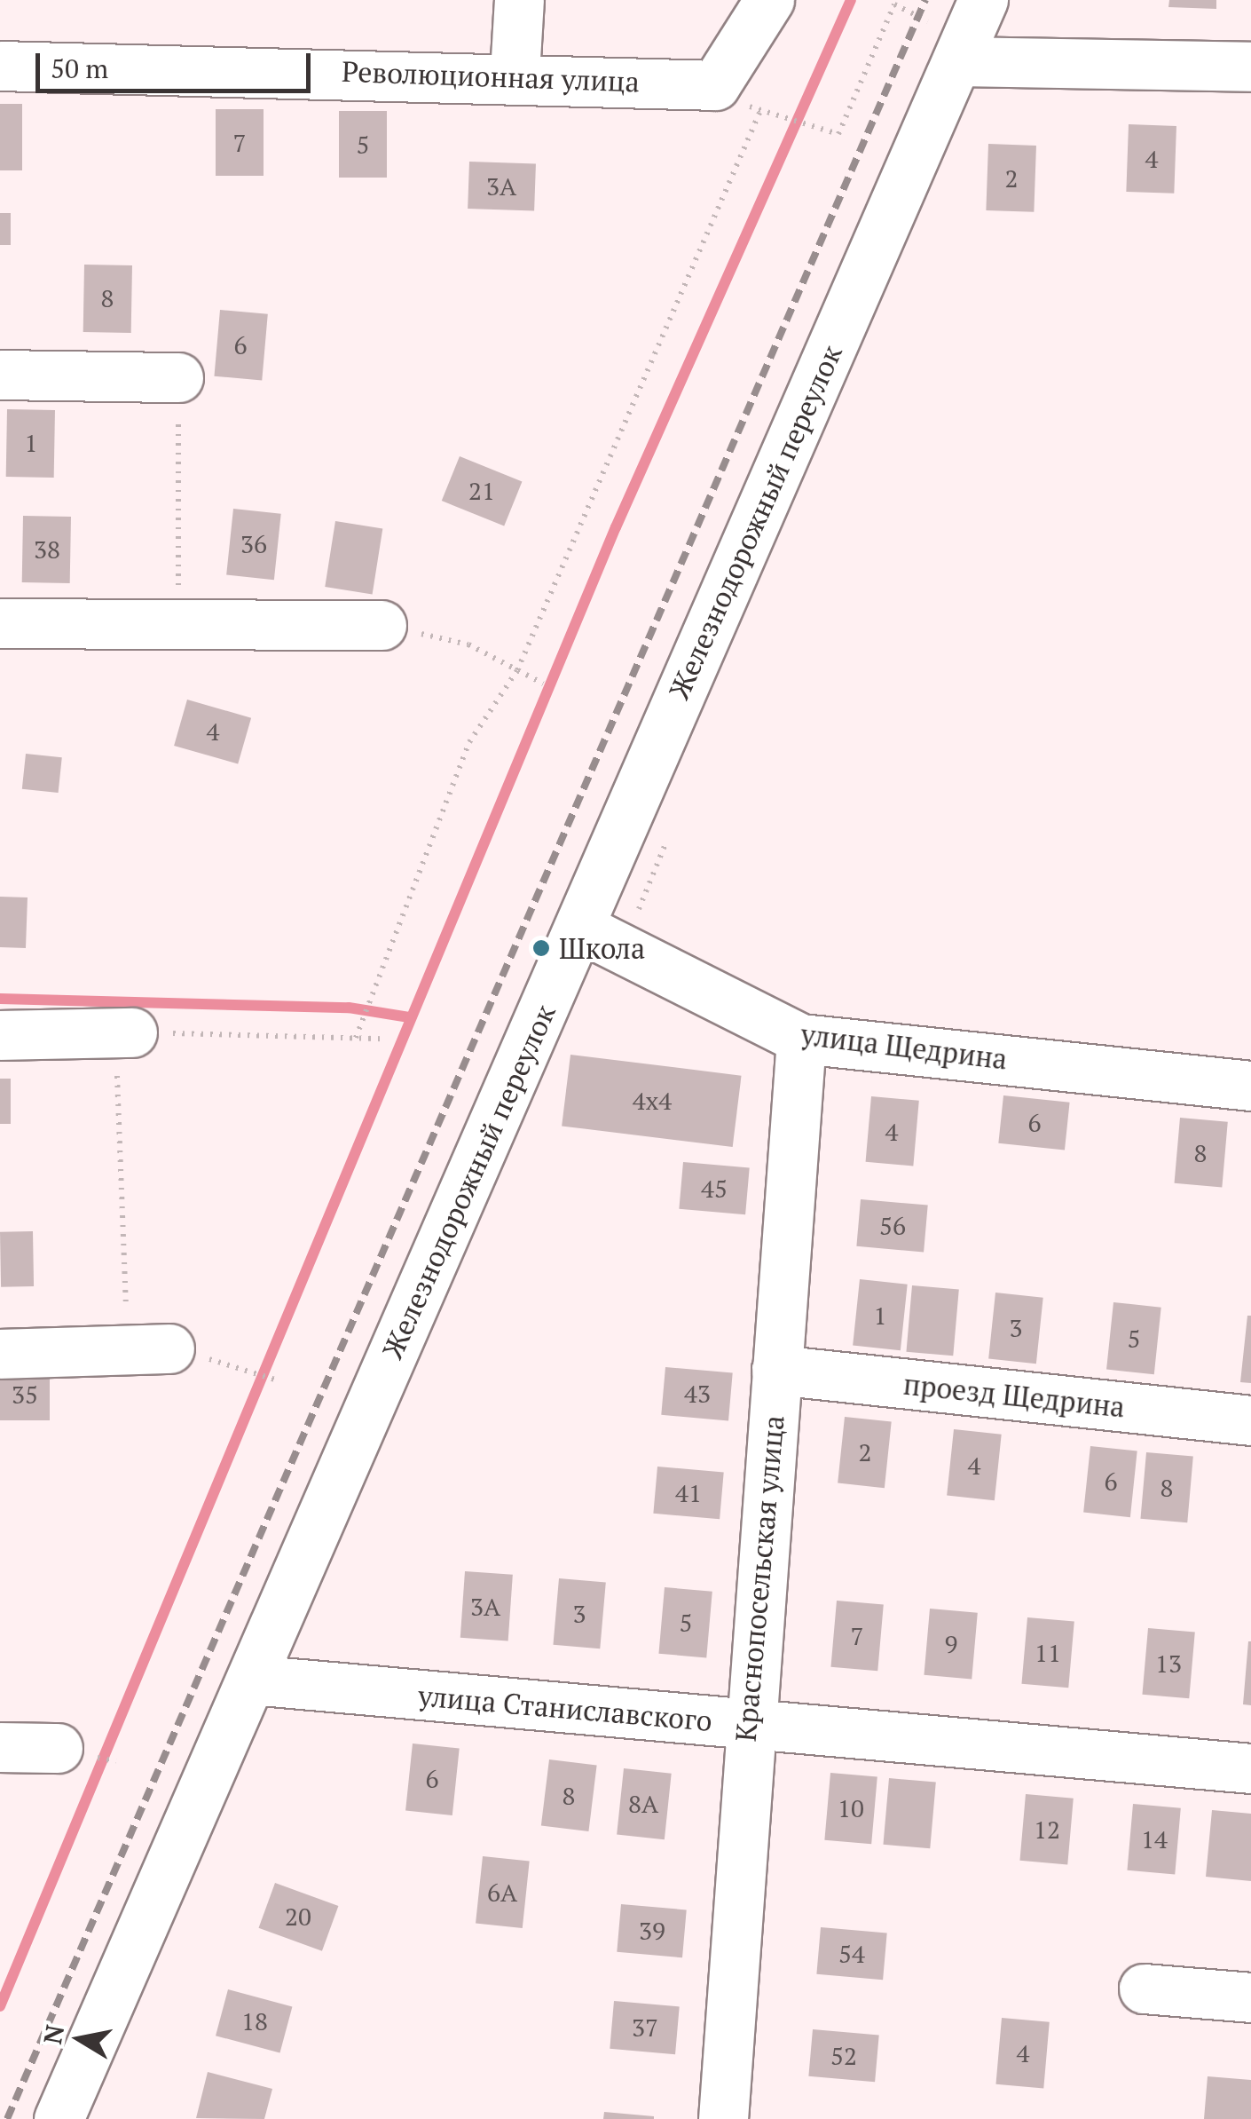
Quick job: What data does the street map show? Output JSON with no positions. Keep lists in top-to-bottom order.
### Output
{
  "streets": {
    "street": [
      "Революционная улица",
      "Железнодорожный переулок",
      "улица Щедрина",
      "проезд Щедрина",
      "Краснопосельская улица",
      "улица Станиславского"
    ]
  },
  "crossings": [
    ["Железнодорожный переулок", "улица Щедрина"],
    ["Железнодорожный переулок", "улица Станиславского"],
    ["улица Щедрина", "Краснопосельская улица"],
    ["проезд Щедрина", "Краснопосельская улица"],
    ["Краснопосельская улица", "улица Станиславского"]
  ],
  "places": ["Школа"],
  "house_numbers": [
    "7",
    "5",
    "4",
    "2",
    "3А",
    "8",
    "6",
    "1",
    "21",
    "36",
    "38",
    "4",
    "4x4",
    "6",
    "4",
    "8",
    "45",
    "56",
    "1",
    "3",
    "5",
    "43",
    "35",
    "2",
    "4",
    "6",
    "8",
    "41",
    "3А",
    "3",
    "5",
    "7",
    "9",
    "11",
    "13",
    "6",
    "8",
    "8А",
    "10",
    "12",
    "14",
    "6А",
    "20",
    "39",
    "54",
    "18",
    "37",
    "4",
    "52"
  ],
  "scale_bar": "50 m",
  "north": "left"
}
